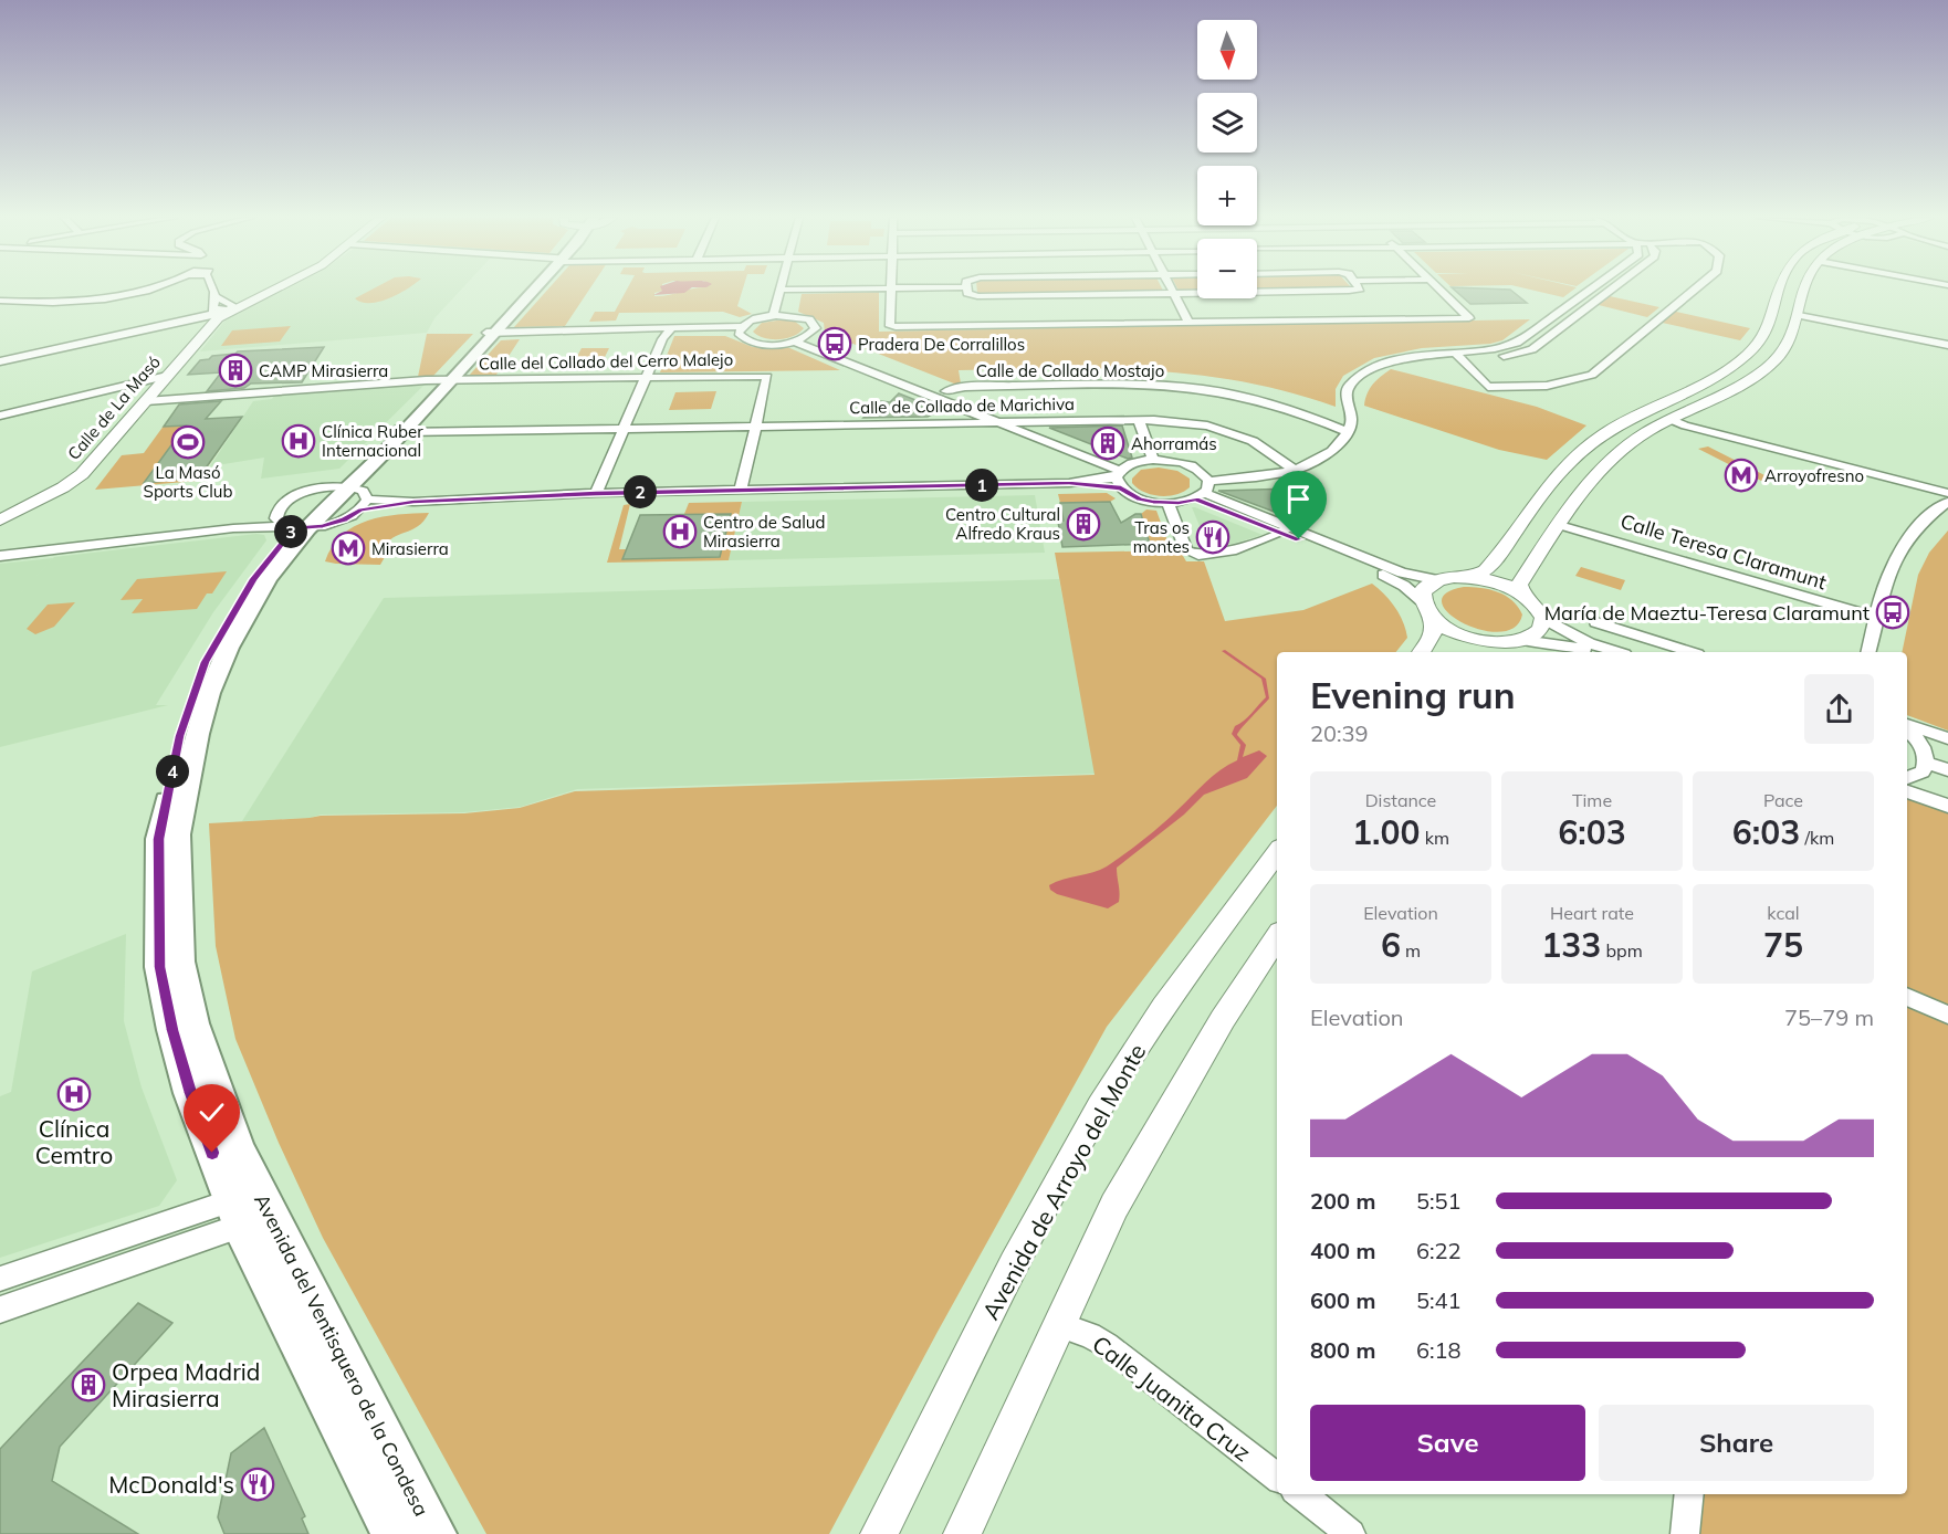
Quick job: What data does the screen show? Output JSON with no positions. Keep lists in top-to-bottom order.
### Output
{
  "streets": {
    "main road": ["Avenida del Ventisquero de la Condesa"],
    "street": [
      "Calle del Collado del Cerro Malejo",
      "Calle de Collado Mostajo",
      "Calle de Collado de Marichiva",
      "Calle de La Masó",
      "Calle Teresa Claramunt",
      "Avenida de Arroyo del Monte",
      "Calle Juanita Cruz"
    ]
  },
  "crossings": [
    ["Calle del Collado del Cerro Malejo", "Calle de Collado de Marichiva"],
    ["Calle del Collado del Cerro Malejo", "Calle de La Masó"],
    ["Calle del Collado del Cerro Malejo", "Avenida del Ventisquero de la Condesa"],
    ["Calle de Collado de Marichiva", "Avenida del Ventisquero de la Condesa"]
  ],
  "places": {
    "bus stop": ["Pradera De Corralillos", "María de Maeztu-Teresa Claramunt"],
    "building": [
      "CAMP Mirasierra",
      "Ahorramás",
      "Centro Cultural Alfredo Kraus",
      "Orpea Madrid Mirasierra"
    ],
    "hospital": ["Clínica Ruber Internacional", "Centro de Salud Mirasierra", "Clínica Cemtro"],
    "sports": ["La Masó Sports Club"],
    "metro station": ["Arroyofresno", "Mirasierra"],
    "restaurant": ["Tras os montes", "McDonald's"]
  },
  "north": "bottom",
  "page": {
    "map_buttons": ["+", "−"],
    "pins": [
      "1",
      "2",
      "3",
      "4"
    ],
    "heading": ["Evening run", "20:39"],
    "stats": [
      ["Distance", "1.00 km"],
      ["Time", "6:03"],
      ["Pace", "6:03 /km"],
      ["Elevation", "6 m"],
      ["Heart rate", "133 bpm"],
      ["kcal", "75"]
    ],
    "chart": ["Elevation", "75–79 m"],
    "list": [
      {
        "name": "200 m",
        "note": "5:51"
      },
      {
        "name": "400 m",
        "note": "6:22"
      },
      {
        "name": "600 m",
        "note": "5:41"
      },
      {
        "name": "800 m",
        "note": "6:18"
      }
    ],
    "buttons": ["Save", "Share"]
  }
}
